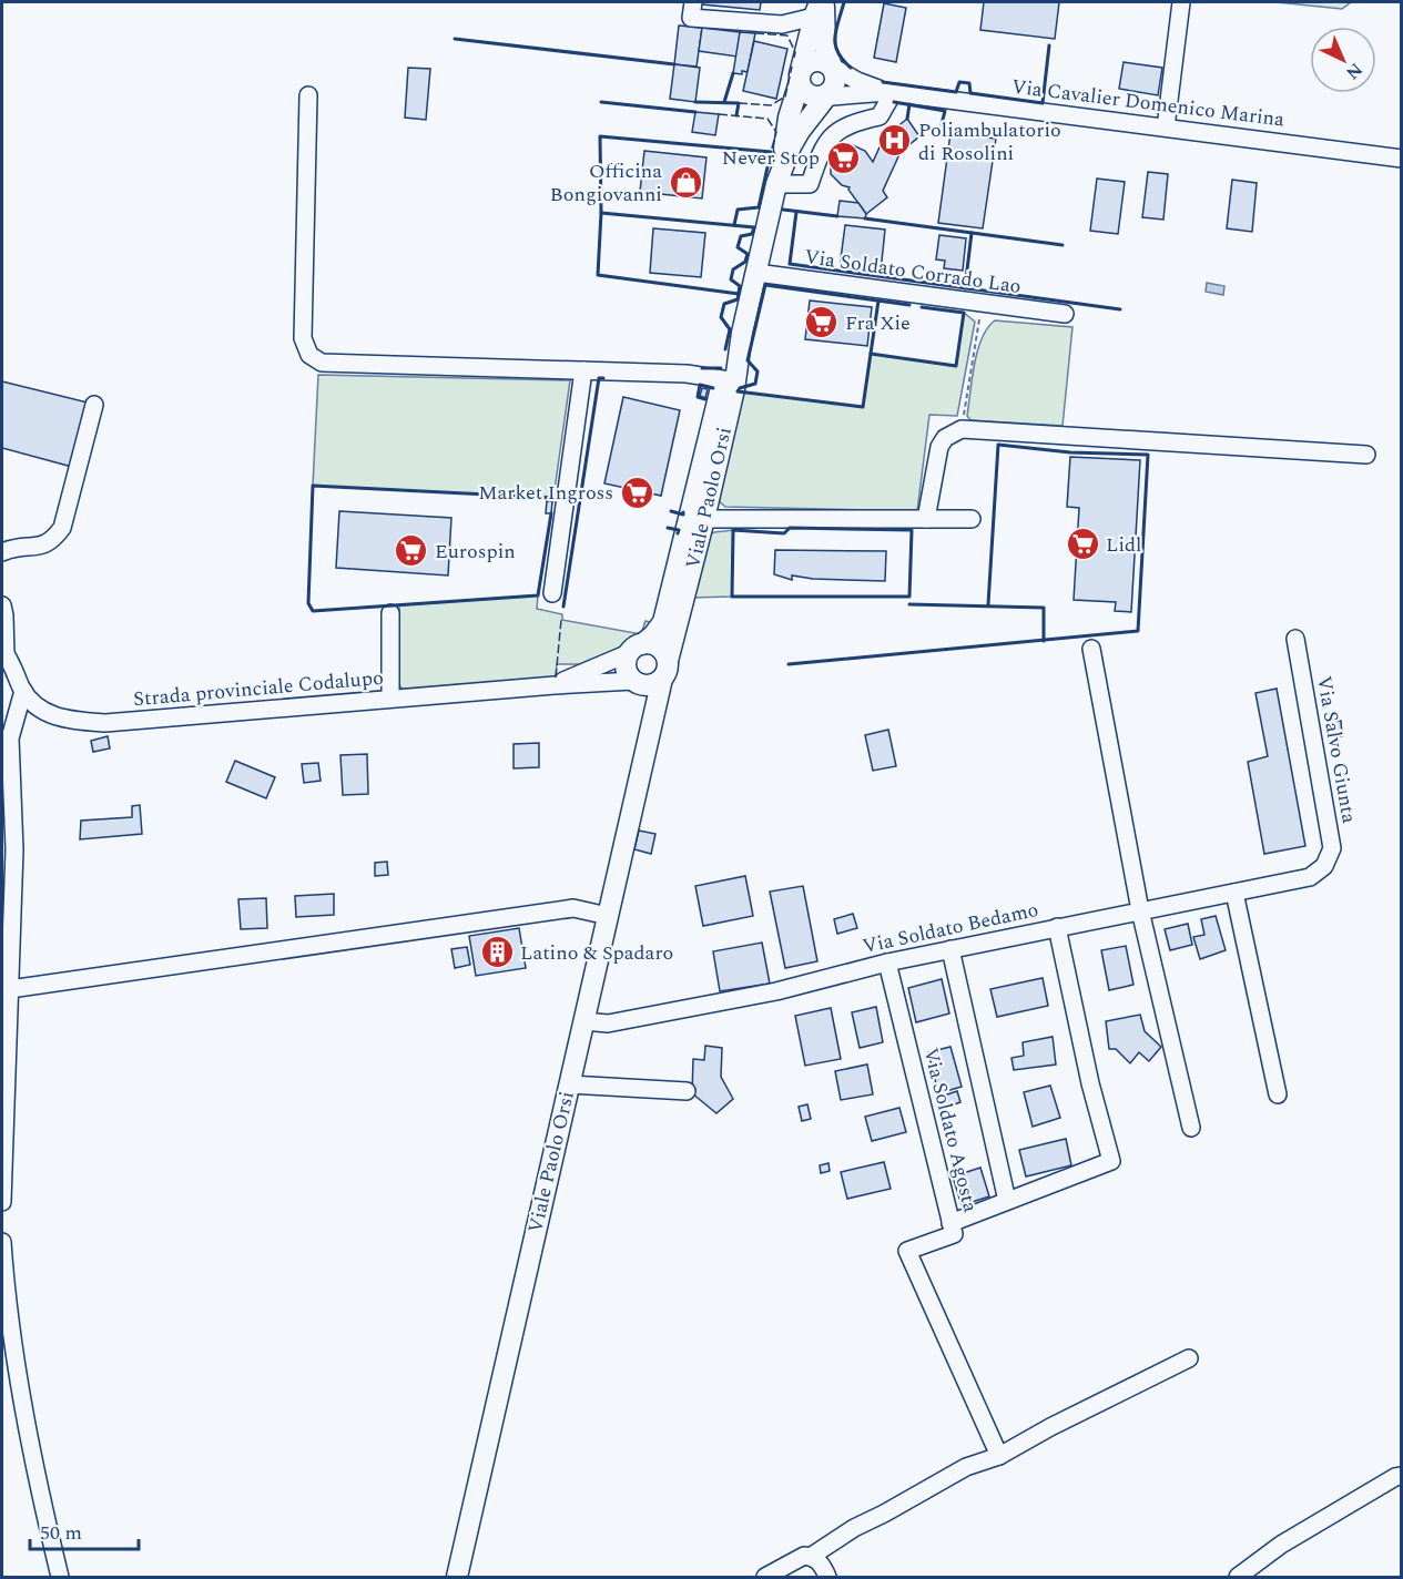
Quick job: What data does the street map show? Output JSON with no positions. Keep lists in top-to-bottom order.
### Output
{
  "streets": {
    "main road": ["Viale Paolo Orsi"],
    "street": [
      "Via Cavalier Domenico Marina",
      "Via Soldato Corrado Lao",
      "Strada provinciale Codalupo",
      "Via Salvo Giunta",
      "Via Soldato Bedamo",
      "Via Soldato Agosta"
    ]
  },
  "crossings": [
    ["Via Soldato Corrado Lao", "Viale Paolo Orsi"],
    ["Viale Paolo Orsi", "Strada provinciale Codalupo"],
    ["Viale Paolo Orsi", "Via Soldato Bedamo"],
    ["Via Salvo Giunta", "Via Soldato Bedamo"],
    ["Via Soldato Bedamo", "Via Soldato Agosta"]
  ],
  "places": {
    "hospital": ["Poliambulatorio di Rosolini"],
    "supermarket": [
      "Never Stop",
      "Fra Xie",
      "Market Ingross",
      "Lidl",
      "Eurospin"
    ],
    "shop": ["Officina Bongiovanni"],
    "building": ["Latino & Spadaro"]
  },
  "scale_bar": "50 m",
  "north": "bottom right"
}
